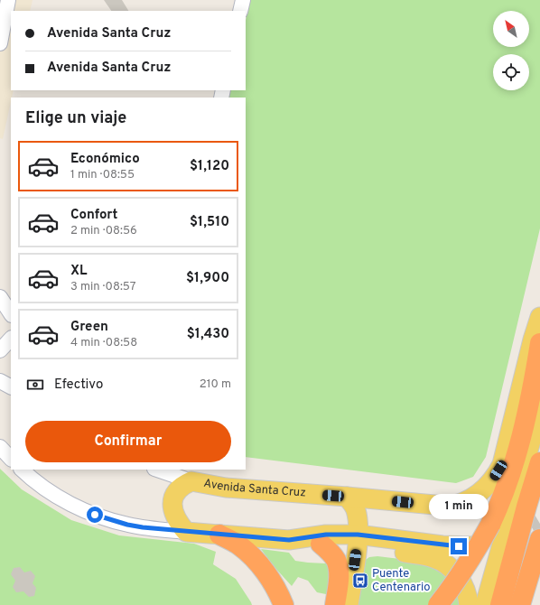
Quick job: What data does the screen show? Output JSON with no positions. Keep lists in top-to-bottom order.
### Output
{
  "streets": {
    "main road": ["Avenida Santa Cruz"]
  },
  "places": {
    "bus stop": ["Puente Centenario"]
  },
  "north": "top left",
  "page": {
    "banner": ["Avenida Santa Cruz", "Avenida Santa Cruz"],
    "heading": "Elige un viaje",
    "list": [
      {
        "name": "Económico",
        "note": "1 min · 08:55",
        "value": "$1,120"
      },
      {
        "name": "Confort",
        "note": "2 min · 08:56",
        "value": "$1,510"
      },
      {
        "name": "XL",
        "note": "3 min · 08:57",
        "value": "$1,900"
      },
      {
        "name": "Green",
        "note": "4 min · 08:58",
        "value": "$1,430"
      }
    ],
    "pay": ["Efectivo", "210 m"],
    "buttons": "Confirmar",
    "bubble": "1 min"
  }
}
